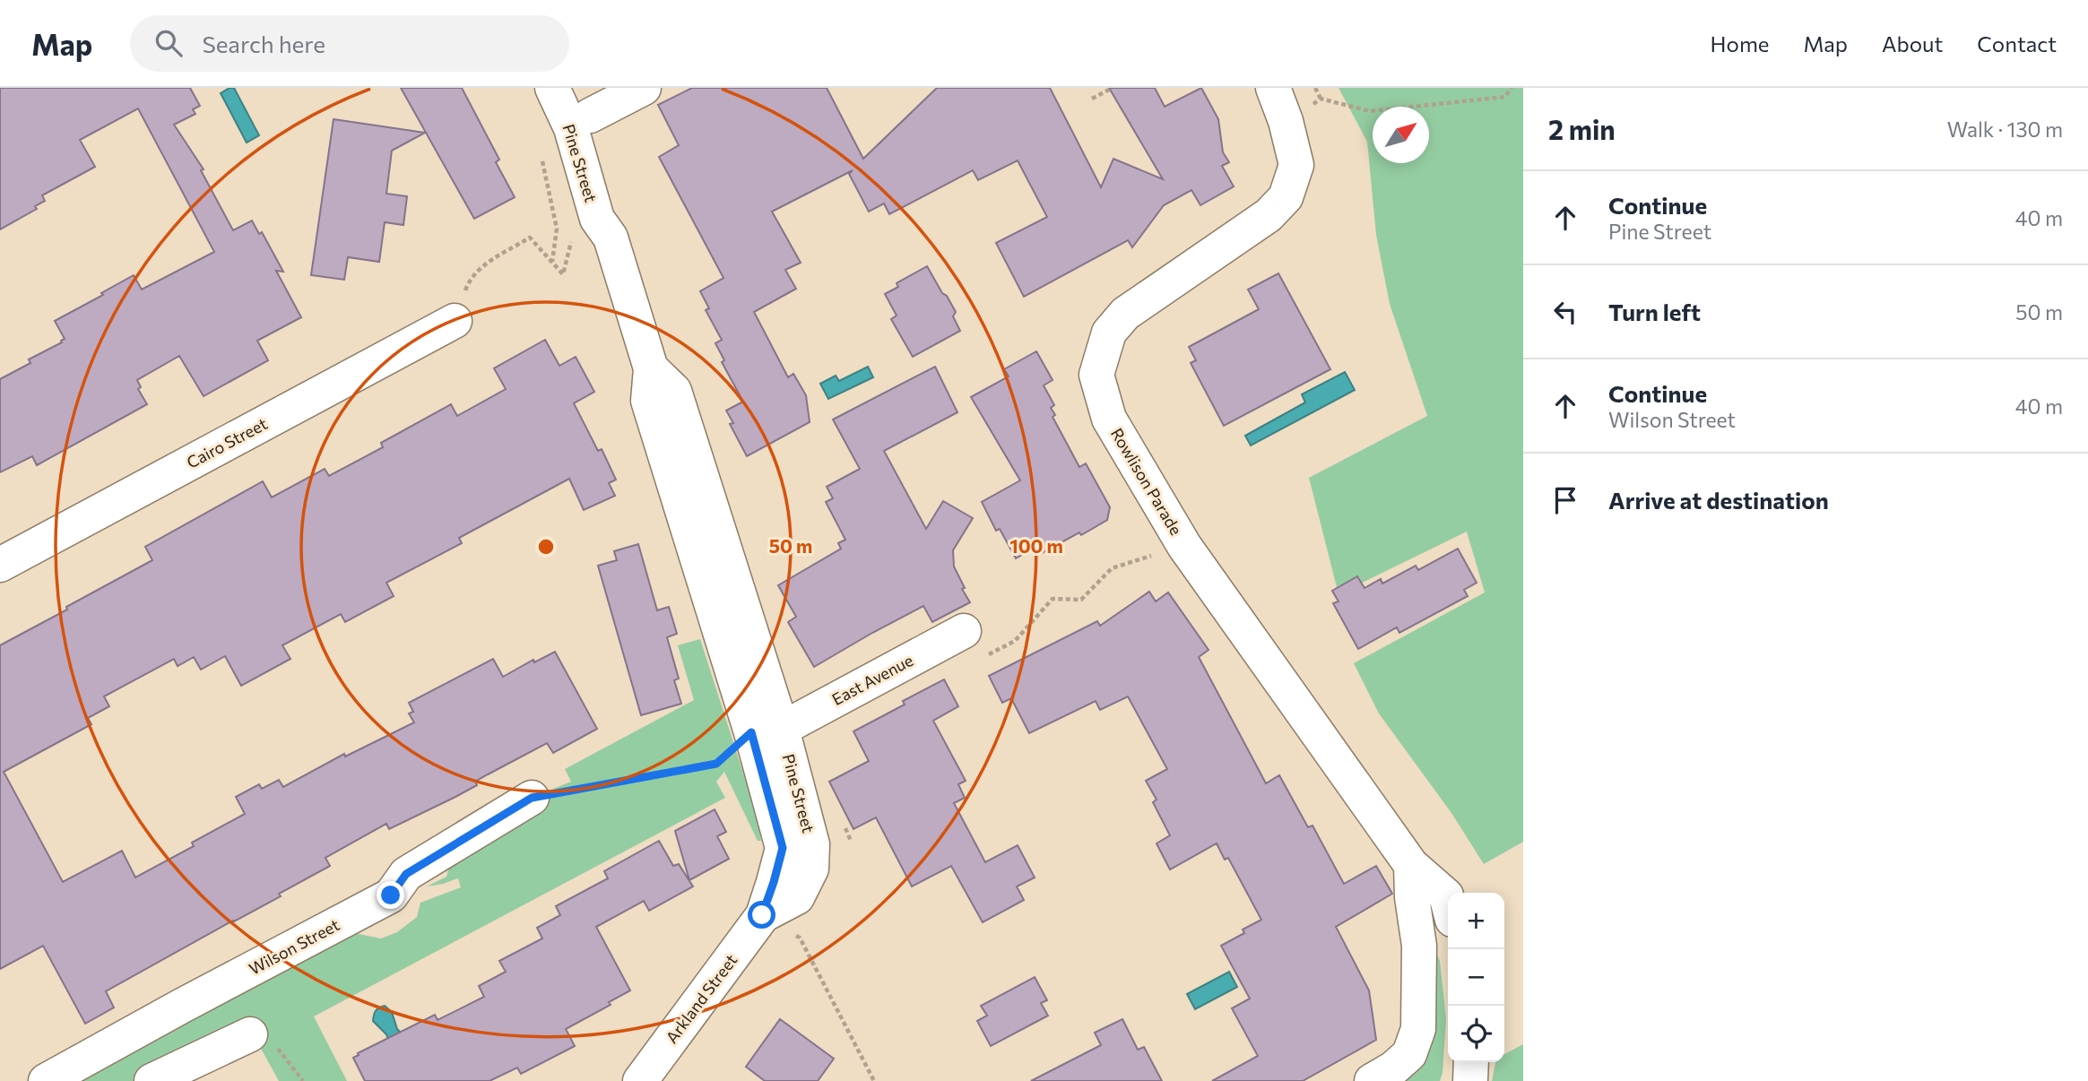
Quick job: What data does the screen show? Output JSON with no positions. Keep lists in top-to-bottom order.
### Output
{
  "streets": {
    "street": [
      "Pine Street",
      "Cairo Street",
      "Rowlison Parade",
      "East Avenue",
      "Wilson Street",
      "Arkland Street"
    ]
  },
  "crossings": [
    ["Pine Street", "East Avenue"],
    ["Pine Street", "Arkland Street"]
  ],
  "north": "top right",
  "page": {
    "header": "Map",
    "search": "Search here",
    "nav": [
      "Home",
      "Map",
      "About",
      "Contact"
    ],
    "heading": ["2 min", "Walk · 130 m"],
    "list": [
      ["Continue", "Pine Street", "40 m"],
      ["Turn left", "50 m"],
      ["Continue", "Wilson Street", "40 m"],
      "Arrive at destination"
    ],
    "map_buttons": ["+", "−"]
  },
  "rings": ["50 m", "100 m"]
}
